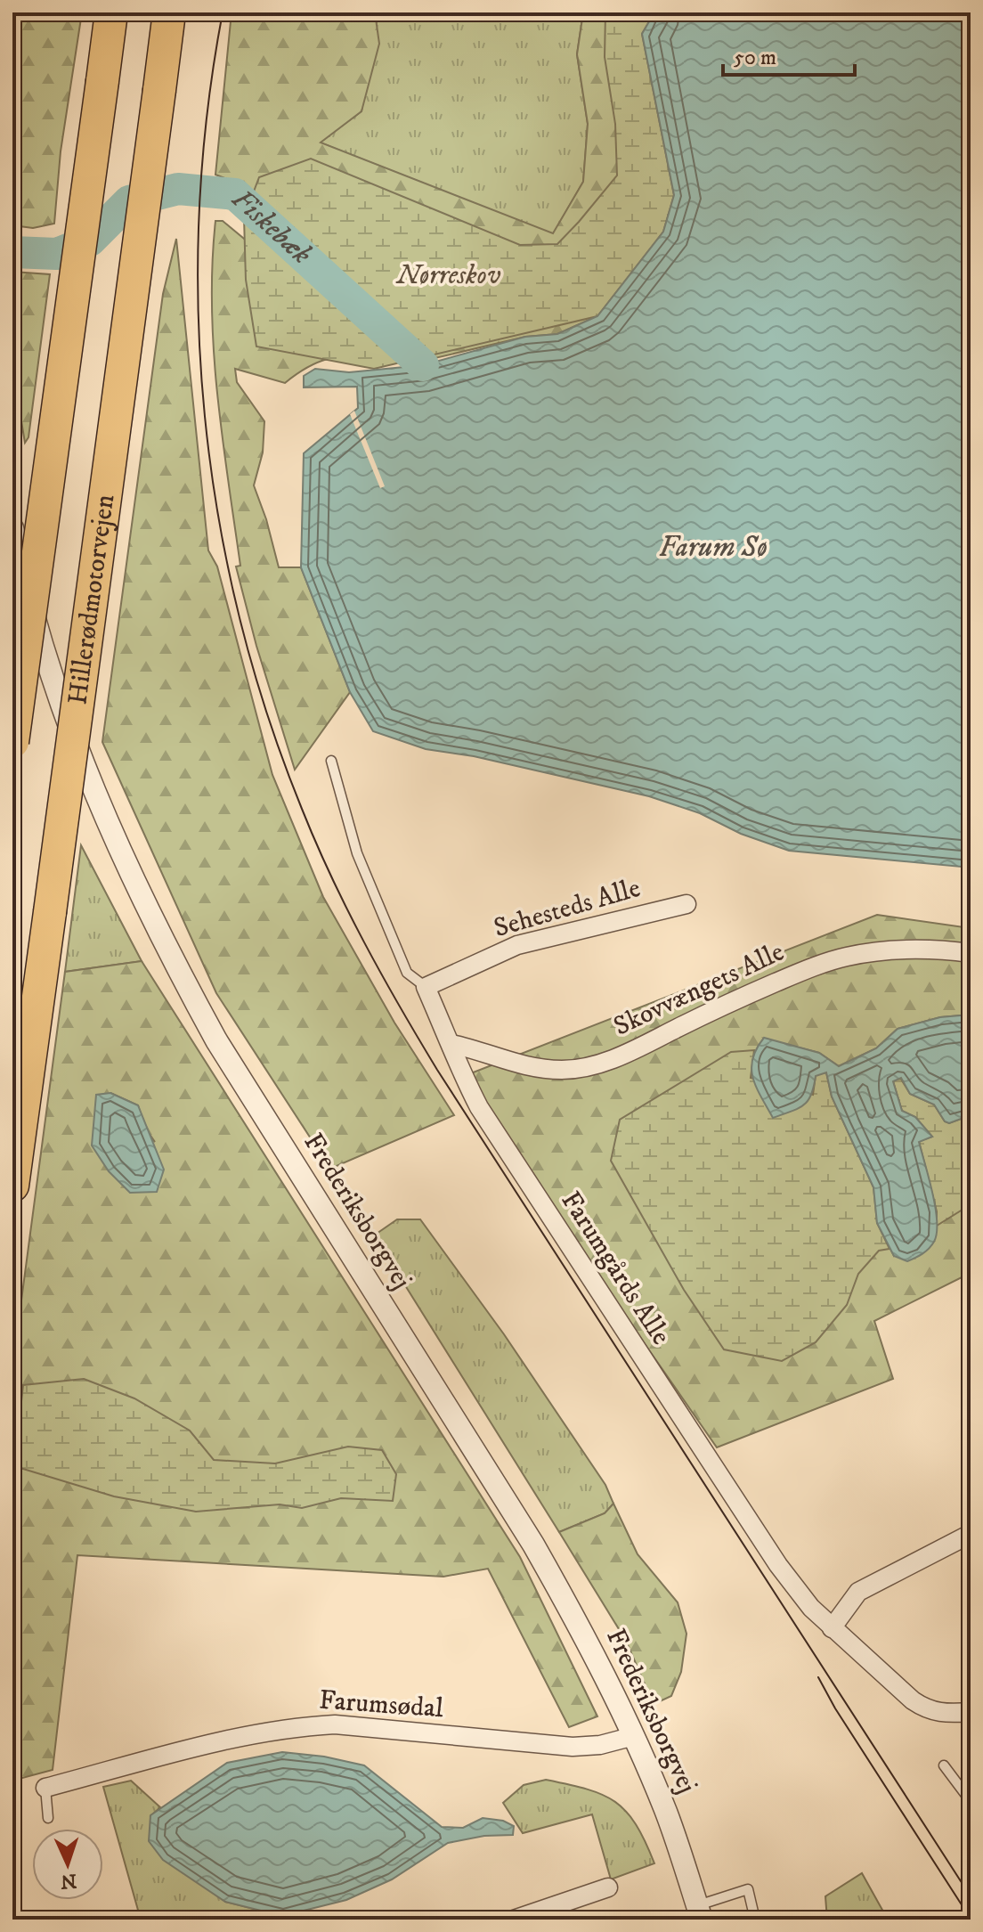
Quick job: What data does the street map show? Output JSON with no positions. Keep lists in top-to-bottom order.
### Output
{
  "streets": {
    "highway": ["Hillerødmotorvejen"],
    "street": [
      "Sehesteds Alle",
      "Skovvængets Alle",
      "Frederiksborgvej",
      "Farumgårds Alle",
      "Farumsødal"
    ]
  },
  "crossings": [
    ["Sehesteds Alle", "Farumgårds Alle"],
    ["Skovvængets Alle", "Farumgårds Alle"],
    ["Frederiksborgvej", "Farumsødal"]
  ],
  "water": ["Fiskebæk", "Farum Sø"],
  "parks": ["Nørreskov"],
  "scale_bar": "50 m",
  "north": "bottom"
}
